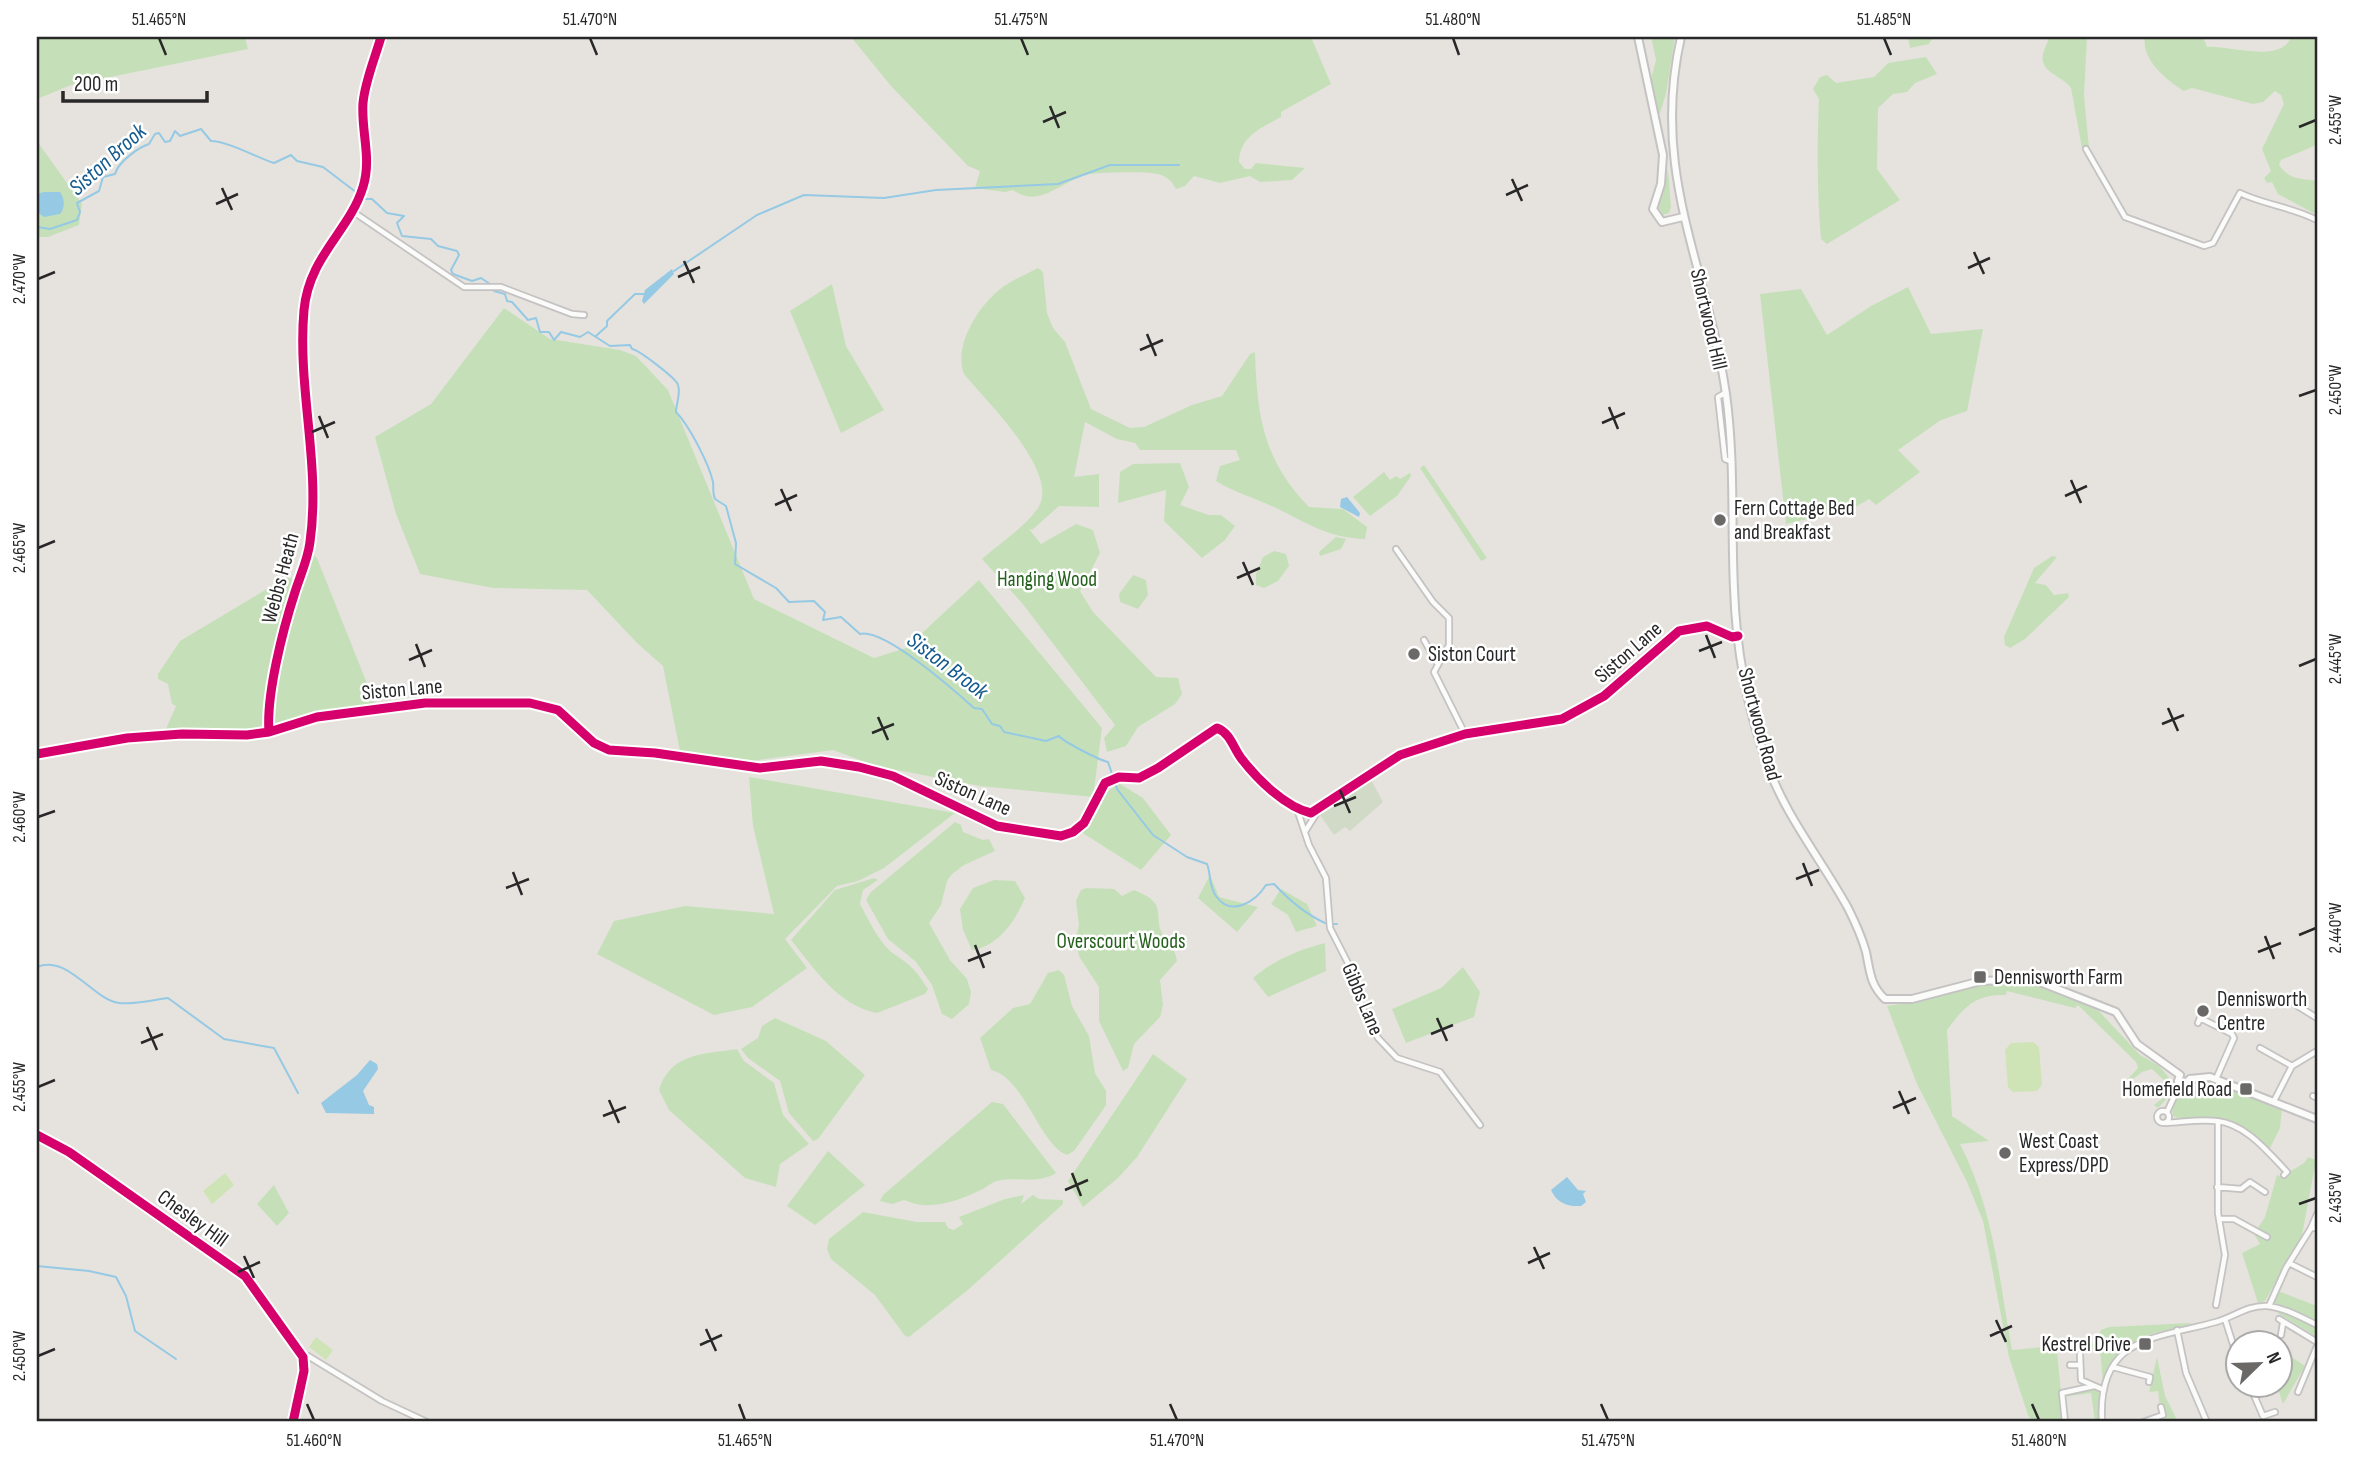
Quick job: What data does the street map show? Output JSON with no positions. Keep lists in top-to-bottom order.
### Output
{
  "streets": {
    "main road": ["Shortwood Hill", "Shortwood Road"],
    "street": [
      "Webbs Heath",
      "Siston Lane",
      "Gibbs Lane",
      "Chesley Hill"
    ]
  },
  "crossings": [
    ["Shortwood Hill", "Siston Lane"],
    ["Shortwood Hill", "Shortwood Road"],
    ["Webbs Heath", "Siston Lane"],
    ["Siston Lane", "Shortwood Road"],
    ["Siston Lane", "Gibbs Lane"]
  ],
  "water": ["Siston Brook"],
  "parks": ["Hanging Wood", "Overscourt Woods"],
  "places": {
    "other": [
      "Fern Cottage Bed and Breakfast",
      "Siston Court",
      "Dennisworth Centre",
      "West Coast Express/DPD"
    ],
    "transit": ["Dennisworth Farm", "Homefield Road", "Kestrel Drive"]
  },
  "scale_bar": "200 m",
  "north": "top right",
  "coordinates": [
    "51.465°N",
    "51.470°N",
    "51.475°N",
    "51.480°N",
    "51.485°N",
    "2.455°W",
    "2.470°W",
    "2.450°W",
    "2.465°W",
    "2.445°W",
    "2.460°W",
    "2.440°W",
    "2.435°W",
    "51.460°N"
  ]
}
